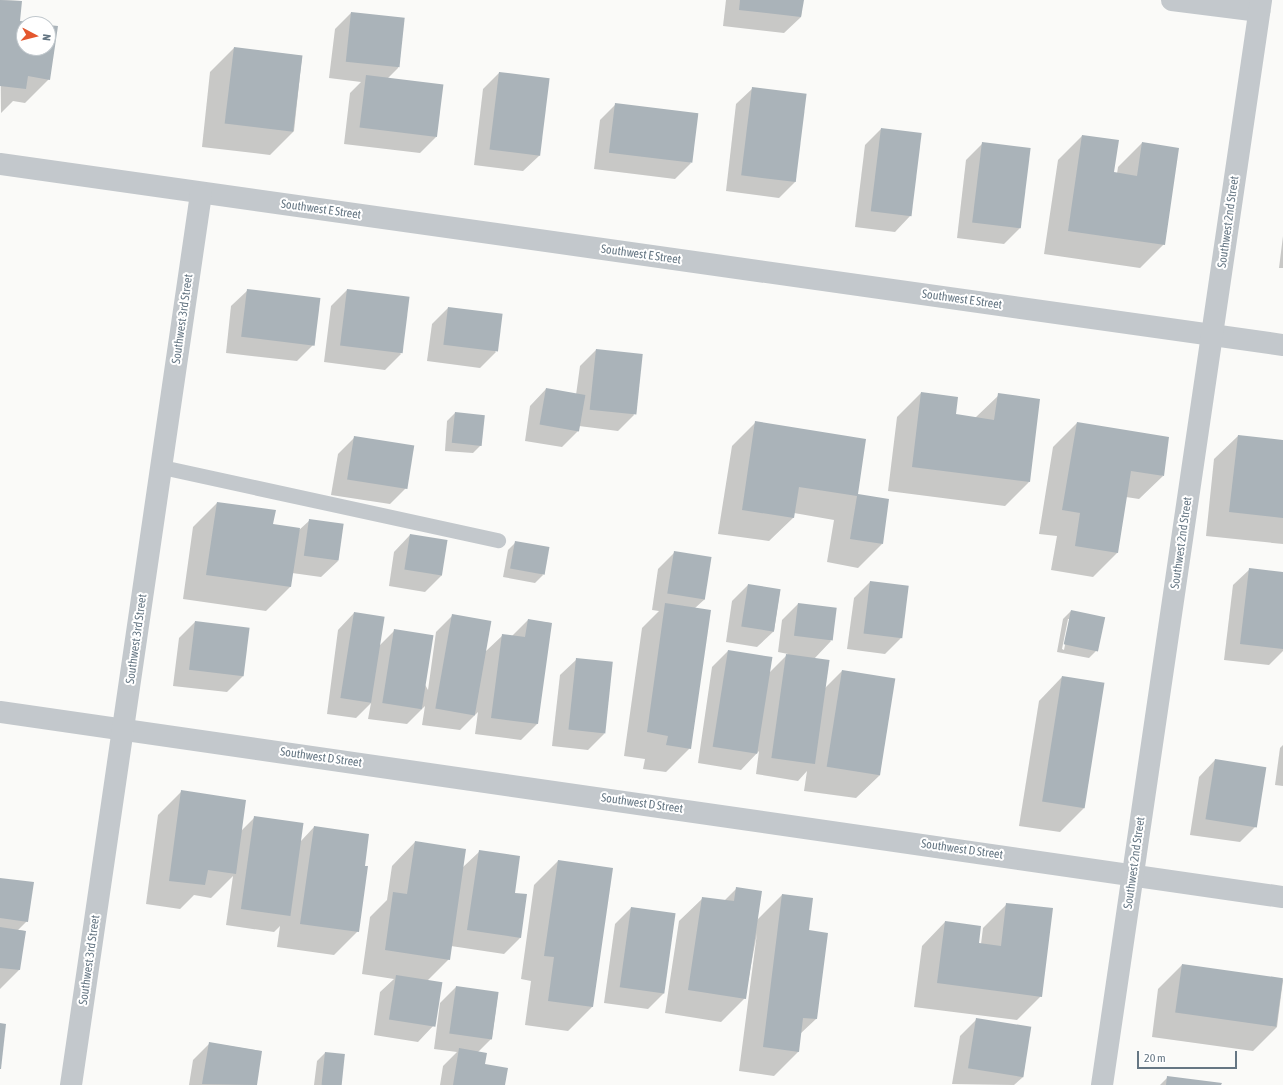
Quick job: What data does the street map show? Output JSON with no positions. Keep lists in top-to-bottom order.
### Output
{
  "streets": {
    "street": [
      "Southwest E Street",
      "Southwest 2nd Street",
      "Southwest 3rd Street",
      "Southwest D Street"
    ]
  },
  "crossings": [
    ["Southwest E Street", "Southwest 2nd Street"],
    ["Southwest E Street", "Southwest 3rd Street"],
    ["Southwest 2nd Street", "Southwest D Street"],
    ["Southwest 3rd Street", "Southwest D Street"]
  ],
  "scale_bar": "20 m",
  "north": "right"
}
